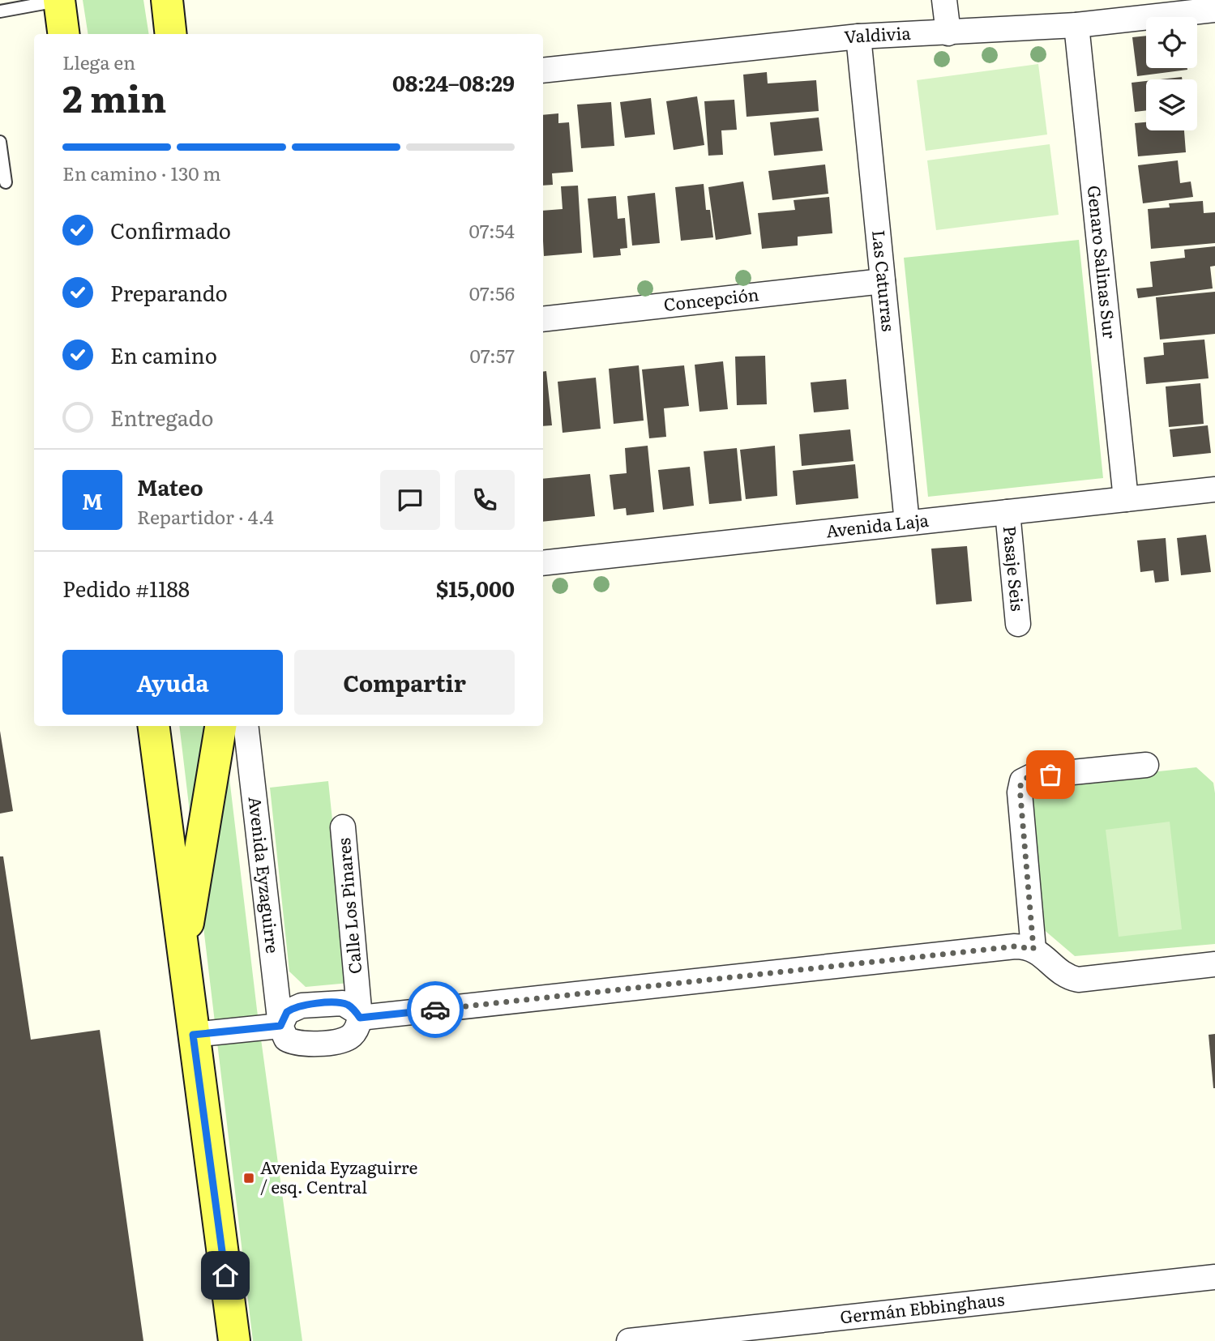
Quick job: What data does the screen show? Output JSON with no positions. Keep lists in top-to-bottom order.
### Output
{
  "streets": {
    "street": [
      "Valdivia",
      "Genaro Salinas Sur",
      "Las Caturras",
      "Concepción",
      "Avenida Laja",
      "Pasaje Seis",
      "Avenida Eyzaguirre",
      "Calle Los Pinares",
      "Germán Ebbinghaus"
    ]
  },
  "crossings": [
    ["Valdivia", "Genaro Salinas Sur"],
    ["Valdivia", "Las Caturras"],
    ["Genaro Salinas Sur", "Avenida Laja"],
    ["Las Caturras", "Concepción"],
    ["Las Caturras", "Avenida Laja"],
    ["Avenida Laja", "Pasaje Seis"]
  ],
  "places": {
    "transit": ["Avenida Eyzaguirre / esq. Central"]
  },
  "page": {
    "heading": ["2 min", "Llega en", "08:24–08:29"],
    "panel": [
      "Mateo",
      "Repartidor · 4.4",
      "Pedido #1188",
      "$15,000"
    ],
    "bar": "En camino · 130 m",
    "list": [
      ["Confirmado", "07:54"],
      ["Preparando", "07:56"],
      ["En camino", "07:57"],
      "Entregado"
    ],
    "round": "M",
    "buttons": ["Ayuda", "Compartir"]
  }
}
